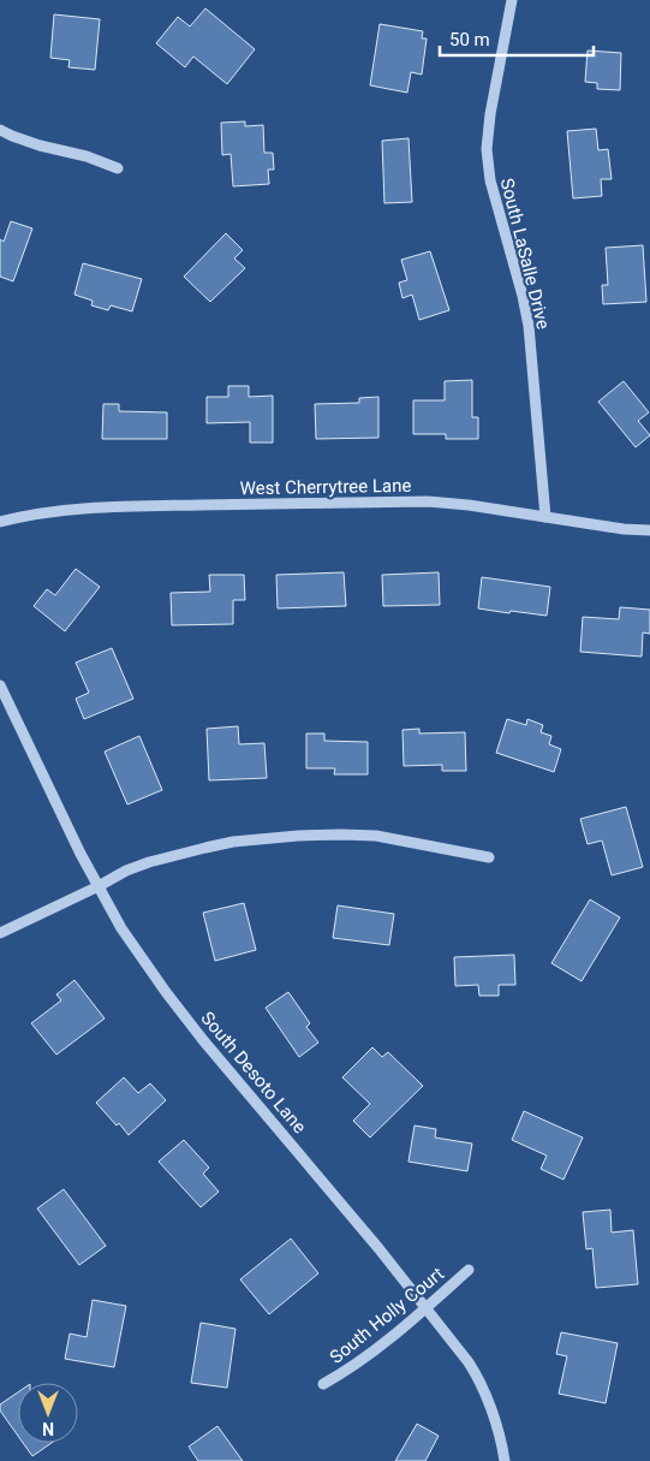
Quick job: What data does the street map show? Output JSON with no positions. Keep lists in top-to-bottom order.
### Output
{
  "streets": {
    "street": [
      "South LaSalle Drive",
      "West Cherrytree Lane",
      "South Desoto Lane",
      "South Holly Court"
    ]
  },
  "crossings": [
    ["South LaSalle Drive", "West Cherrytree Lane"],
    ["South Desoto Lane", "South Holly Court"]
  ],
  "scale_bar": "50 m",
  "north": "bottom"
}
